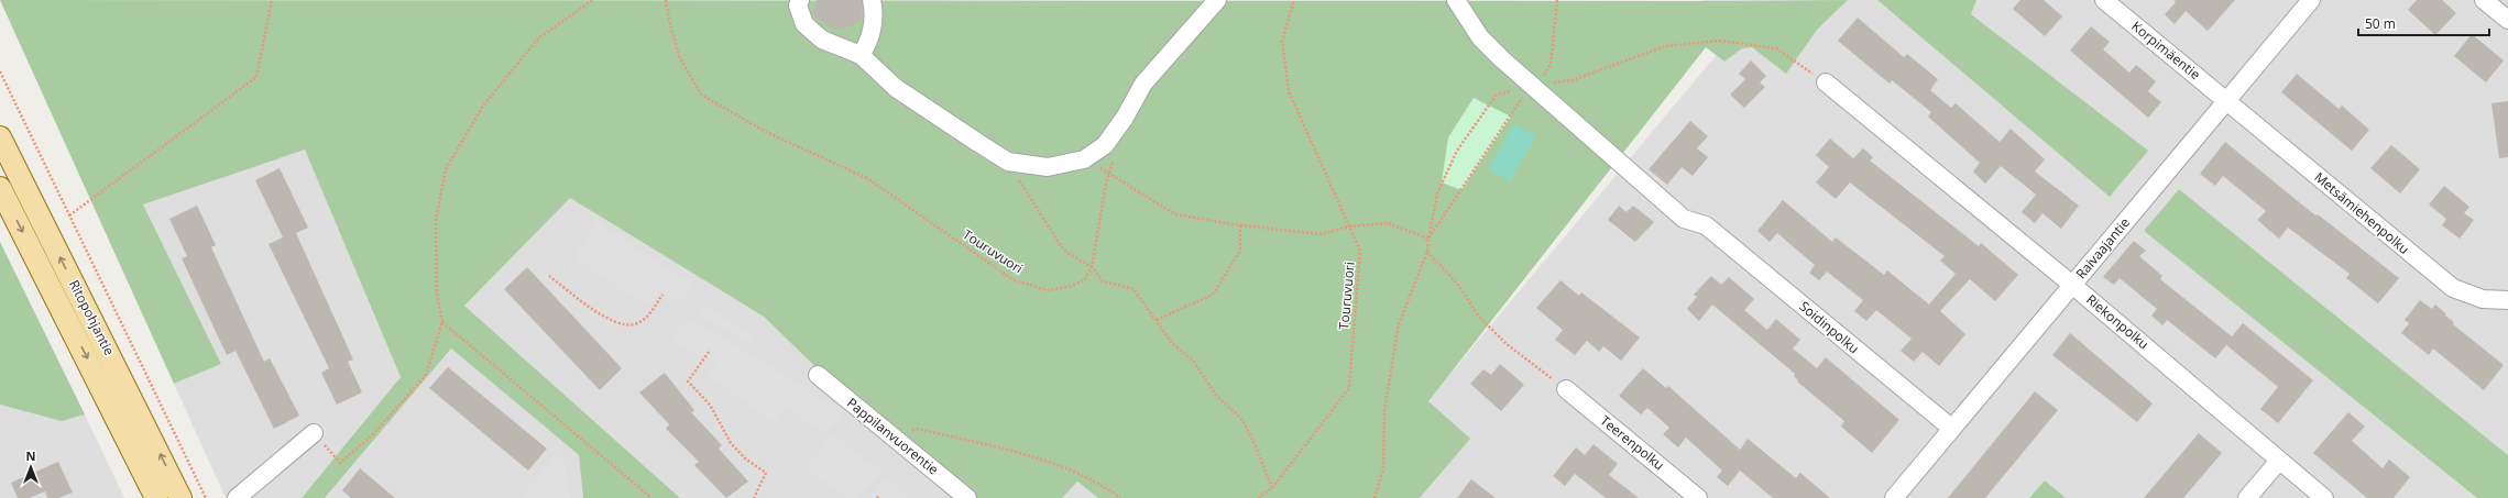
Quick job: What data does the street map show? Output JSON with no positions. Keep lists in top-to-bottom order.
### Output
{
  "streets": {
    "main road": ["Ritopohjantie"],
    "street": [
      "Korpimäentie",
      "Metsämiehenpolku",
      "Raivaajantie",
      "Riekonpolku",
      "Soidinpolku",
      "Pappilanvuorentie",
      "Teerenpolku"
    ],
    "path": ["Touruvuori"]
  },
  "crossings": [
    ["Korpimäentie", "Metsämiehenpolku"],
    ["Korpimäentie", "Raivaajantie"],
    ["Metsämiehenpolku", "Raivaajantie"],
    ["Raivaajantie", "Riekonpolku"],
    ["Raivaajantie", "Soidinpolku"]
  ],
  "scale_bar": "50 m",
  "north": "top"
}
